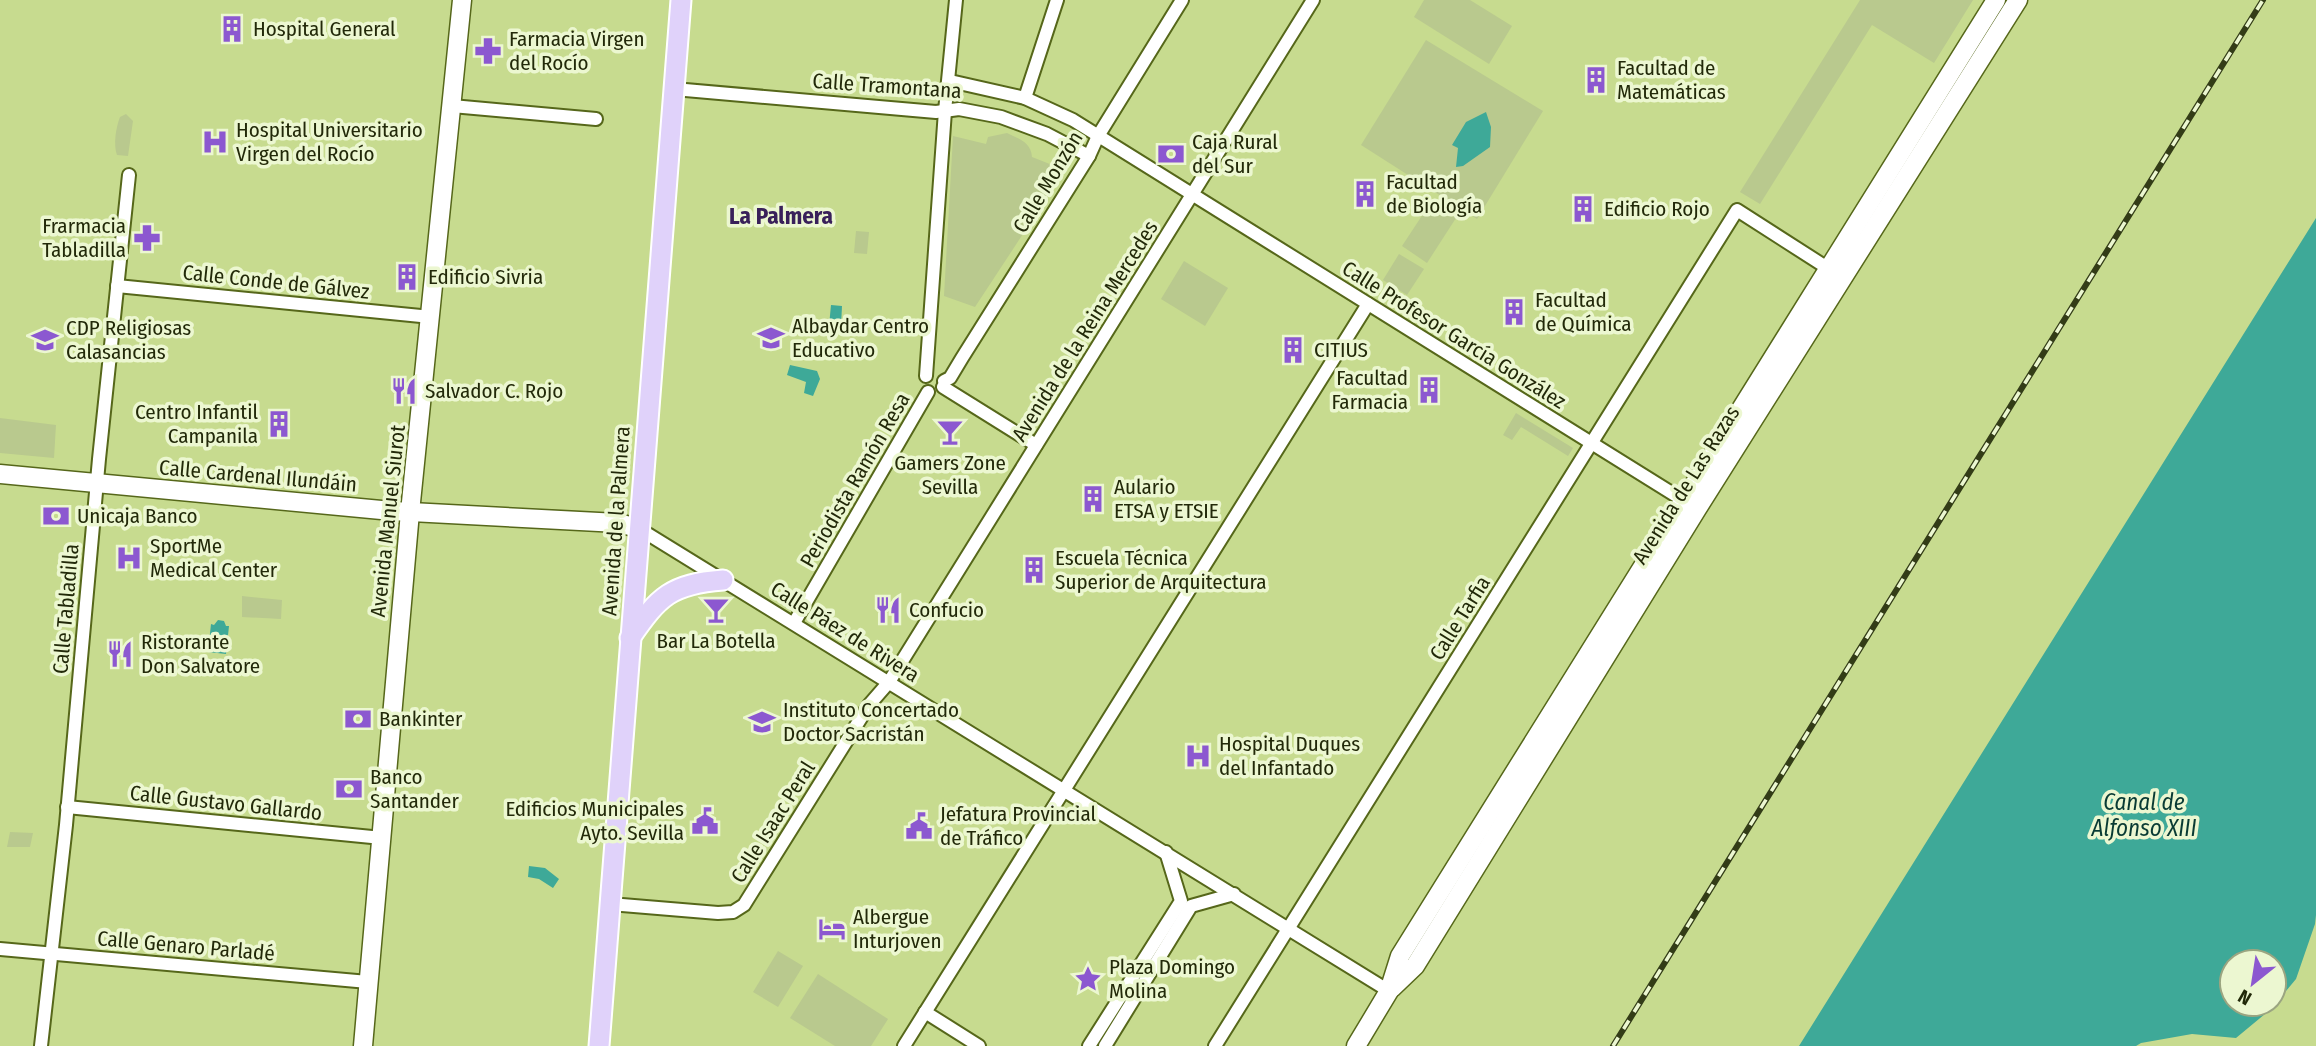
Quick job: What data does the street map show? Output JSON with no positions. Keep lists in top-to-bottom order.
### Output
{
  "streets": {
    "main road": [
      "Calle Cardenal Ilundáin",
      "Avenida de Las Razas",
      "Avenida Manuel Siurot",
      "Avenida de la Palmera"
    ],
    "street": [
      "Calle Tramontana",
      "Calle Monzón",
      "Calle Conde de Gálvez",
      "Avenida de la Reina Mercedes",
      "Calle Profesor García González",
      "Periodista Ramón Resa",
      "Calle Tabladilla",
      "Calle Tarfia",
      "Calle Páez de Rivera",
      "Calle Gustavo Gallardo",
      "Calle Isaac Peral",
      "Calle Genaro Parladé"
    ]
  },
  "crossings": [
    ["Calle Tramontana", "Calle Monzón"],
    ["Calle Tramontana", "Avenida de la Reina Mercedes"],
    ["Calle Tramontana", "Calle Profesor García González"],
    ["Calle Tramontana", "Avenida de la Palmera"],
    ["Calle Monzón", "Periodista Ramón Resa"],
    ["Calle Conde de Gálvez", "Avenida Manuel Siurot"],
    ["Calle Conde de Gálvez", "Calle Tabladilla"],
    ["Avenida de la Reina Mercedes", "Calle Profesor García González"],
    ["Avenida de la Reina Mercedes", "Calle Páez de Rivera"],
    ["Avenida de la Reina Mercedes", "Calle Isaac Peral"],
    ["Calle Profesor García González", "Avenida de Las Razas"],
    ["Calle Profesor García González", "Calle Tarfia"],
    ["Calle Cardenal Ilundáin", "Avenida Manuel Siurot"],
    ["Calle Cardenal Ilundáin", "Avenida de la Palmera"],
    ["Calle Cardenal Ilundáin", "Calle Tabladilla"],
    ["Calle Cardenal Ilundáin", "Calle Páez de Rivera"],
    ["Periodista Ramón Resa", "Calle Páez de Rivera"],
    ["Avenida de Las Razas", "Calle Tarfia"],
    ["Avenida de Las Razas", "Calle Páez de Rivera"],
    ["Avenida Manuel Siurot", "Calle Gustavo Gallardo"],
    ["Avenida Manuel Siurot", "Calle Genaro Parladé"],
    ["Avenida de la Palmera", "Calle Páez de Rivera"],
    ["Avenida de la Palmera", "Calle Isaac Peral"],
    ["Calle Tabladilla", "Calle Gustavo Gallardo"],
    ["Calle Tabladilla", "Calle Genaro Parladé"],
    ["Calle Tarfia", "Calle Páez de Rivera"],
    ["Calle Páez de Rivera", "Calle Isaac Peral"]
  ],
  "districts": ["La Palmera"],
  "water": ["Canal de Alfonso XIII"],
  "places": {
    "building": [
      "Hospital General",
      "Facultad de Matemáticas",
      "Facultad de Biología",
      "Edificio Rojo",
      "Edificio Sivria",
      "Facultad de Química",
      "CITIUS",
      "Facultad Farmacia",
      "Centro Infantil Campanila",
      "Aulario ETSA y ETSIE",
      "Escuela Técnica Superior de Arquitectura"
    ],
    "pharmacy": ["Farmacia Virgen del Rocío", "Frarmacia Tabladilla"],
    "hospital": ["Hospital Universitario Virgen del Rocío", "SportMe Medical Center", "Hospital Duques del Infantado"],
    "bank": [
      "Caja Rural del Sur",
      "Unicaja Banco",
      "Bankinter",
      "Banco Santander"
    ],
    "school or university": ["Albaydar Centro Educativo", "CDP Religiosas Calasancias", "Instituto Concertado Doctor Sacristán"],
    "restaurant": ["Salvador C. Rojo", "Confucio", "Ristorante Don Salvatore"],
    "bar": ["Gamers Zone Sevilla", "Bar La Botella"],
    "public building": ["Edificios Municipales Ayto. Sevilla", "Jefatura Provincial de Tráfico"],
    "hotel": ["Albergue Inturjoven"],
    "place": ["Plaza Domingo Molina"]
  },
  "north": "bottom left"
}
